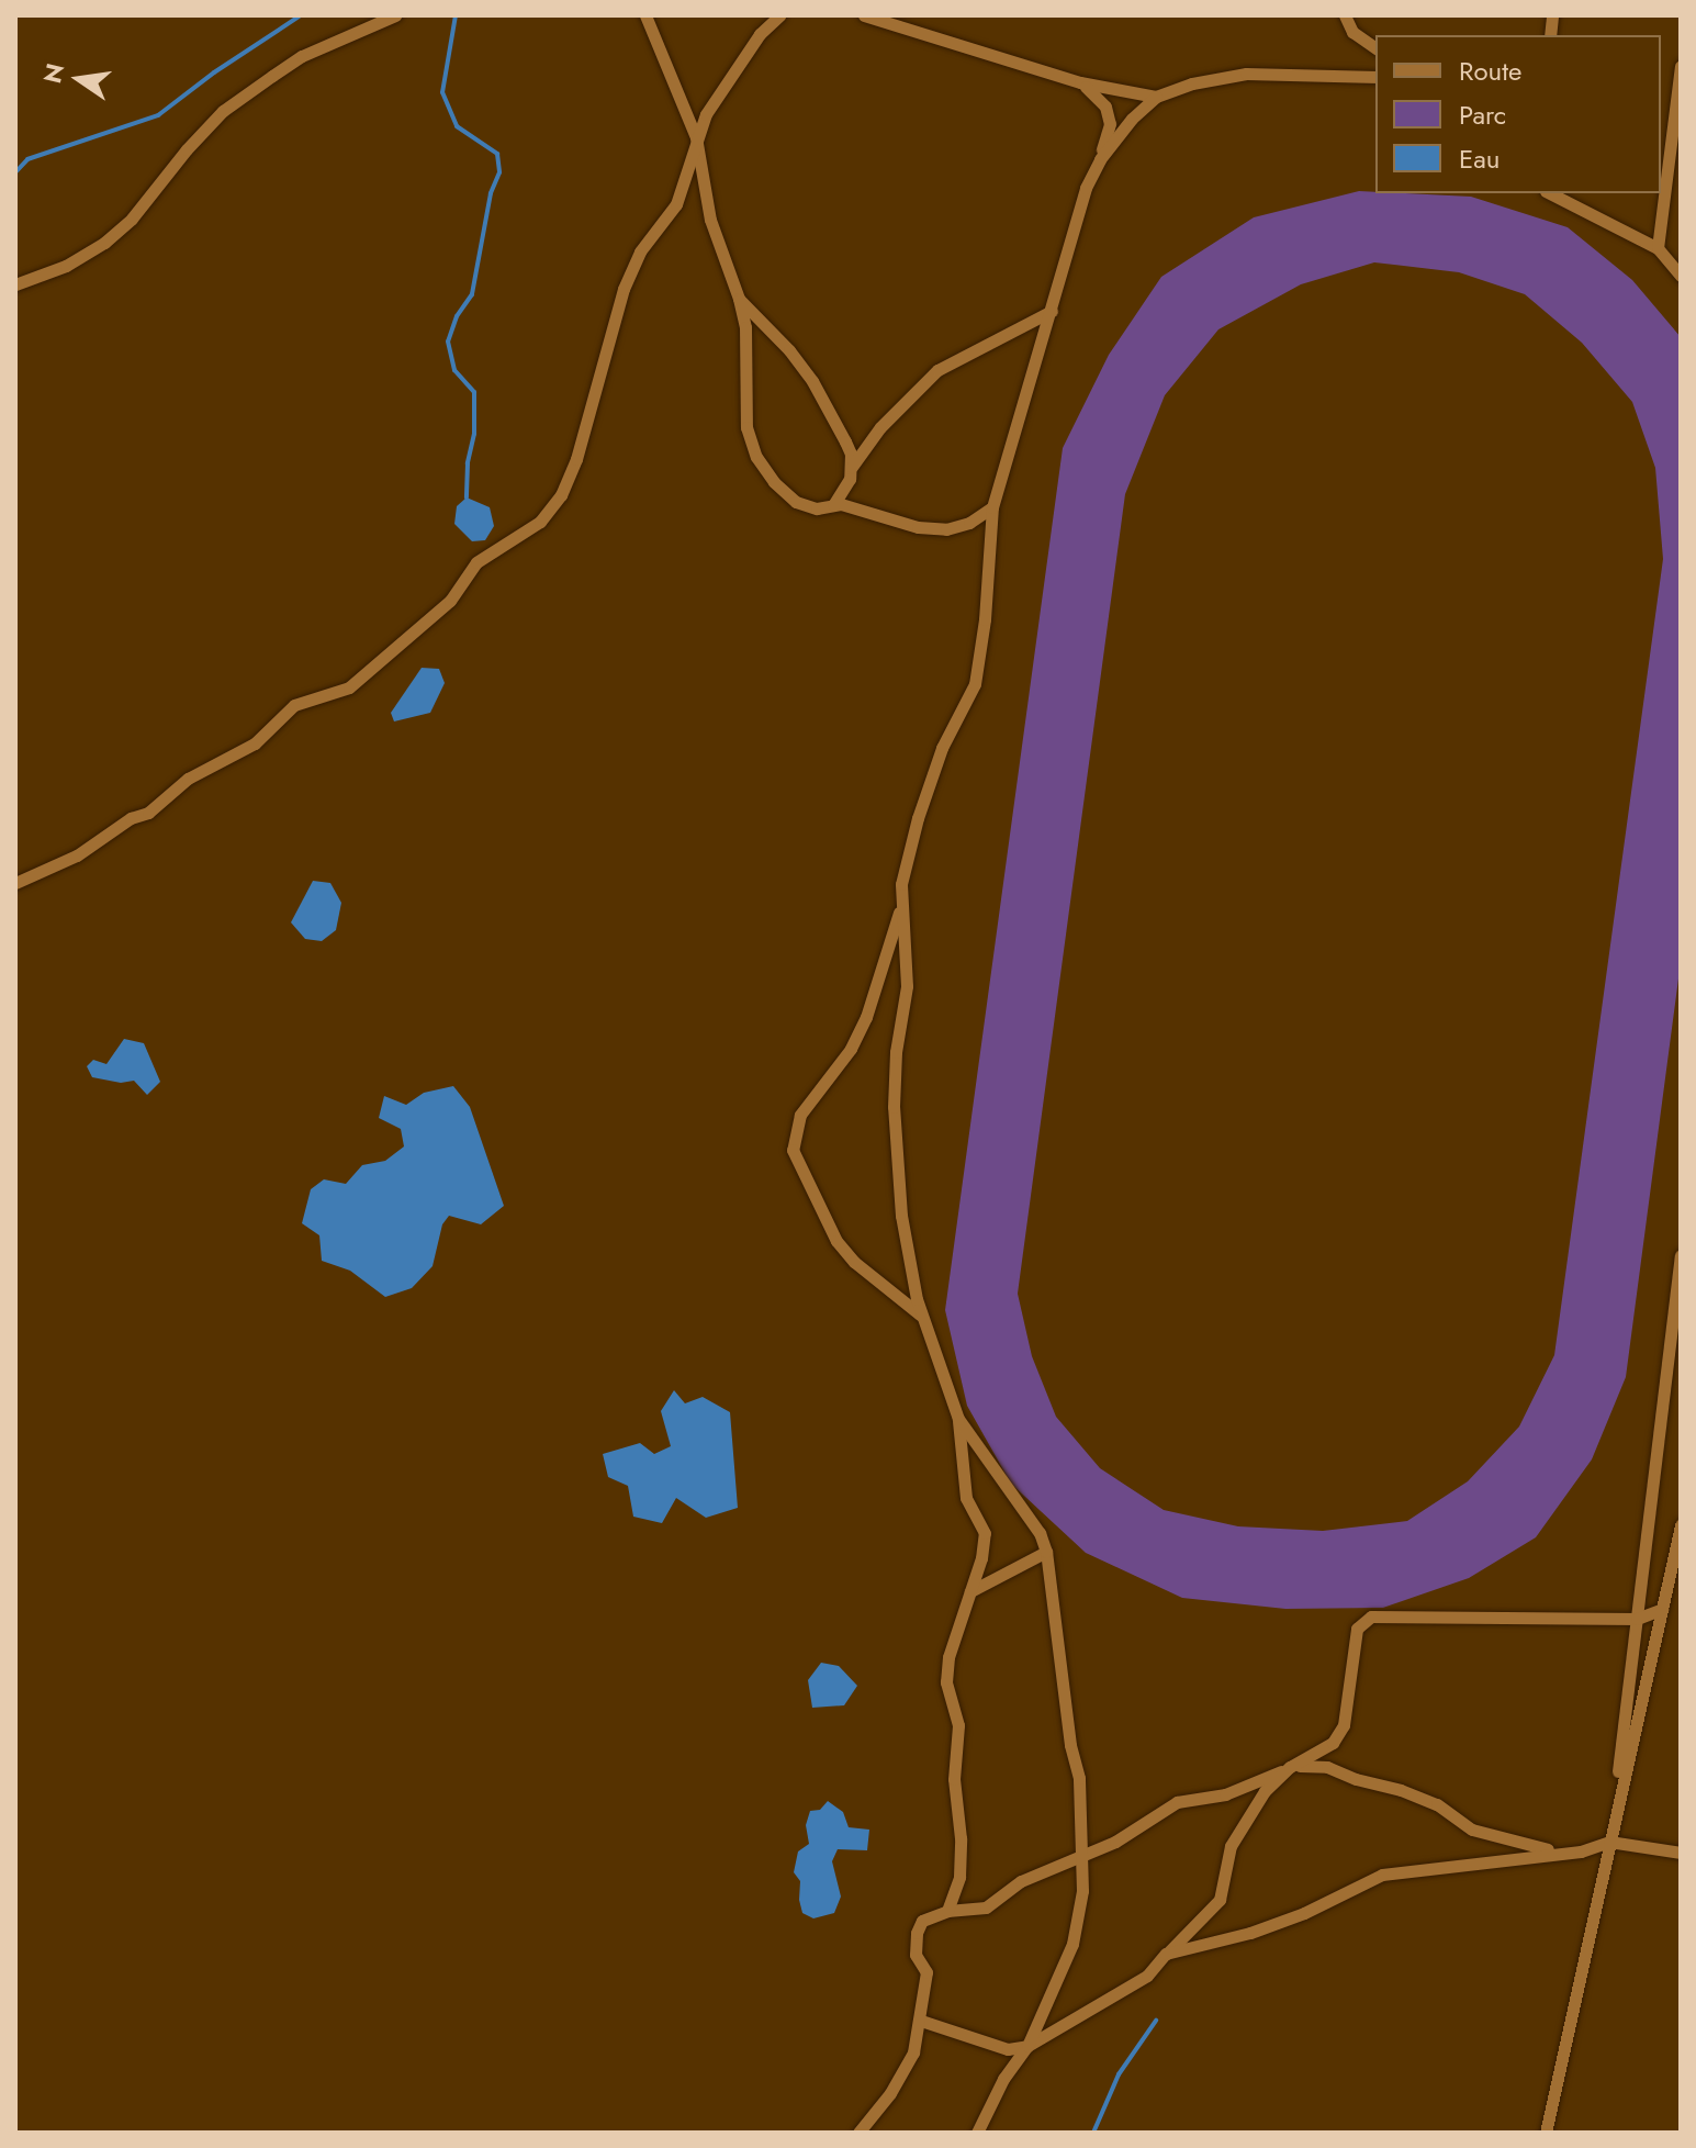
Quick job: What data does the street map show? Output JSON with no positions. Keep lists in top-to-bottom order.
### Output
{
  "legend": ["Route", "Parc", "Eau"],
  "north": "left"
}
